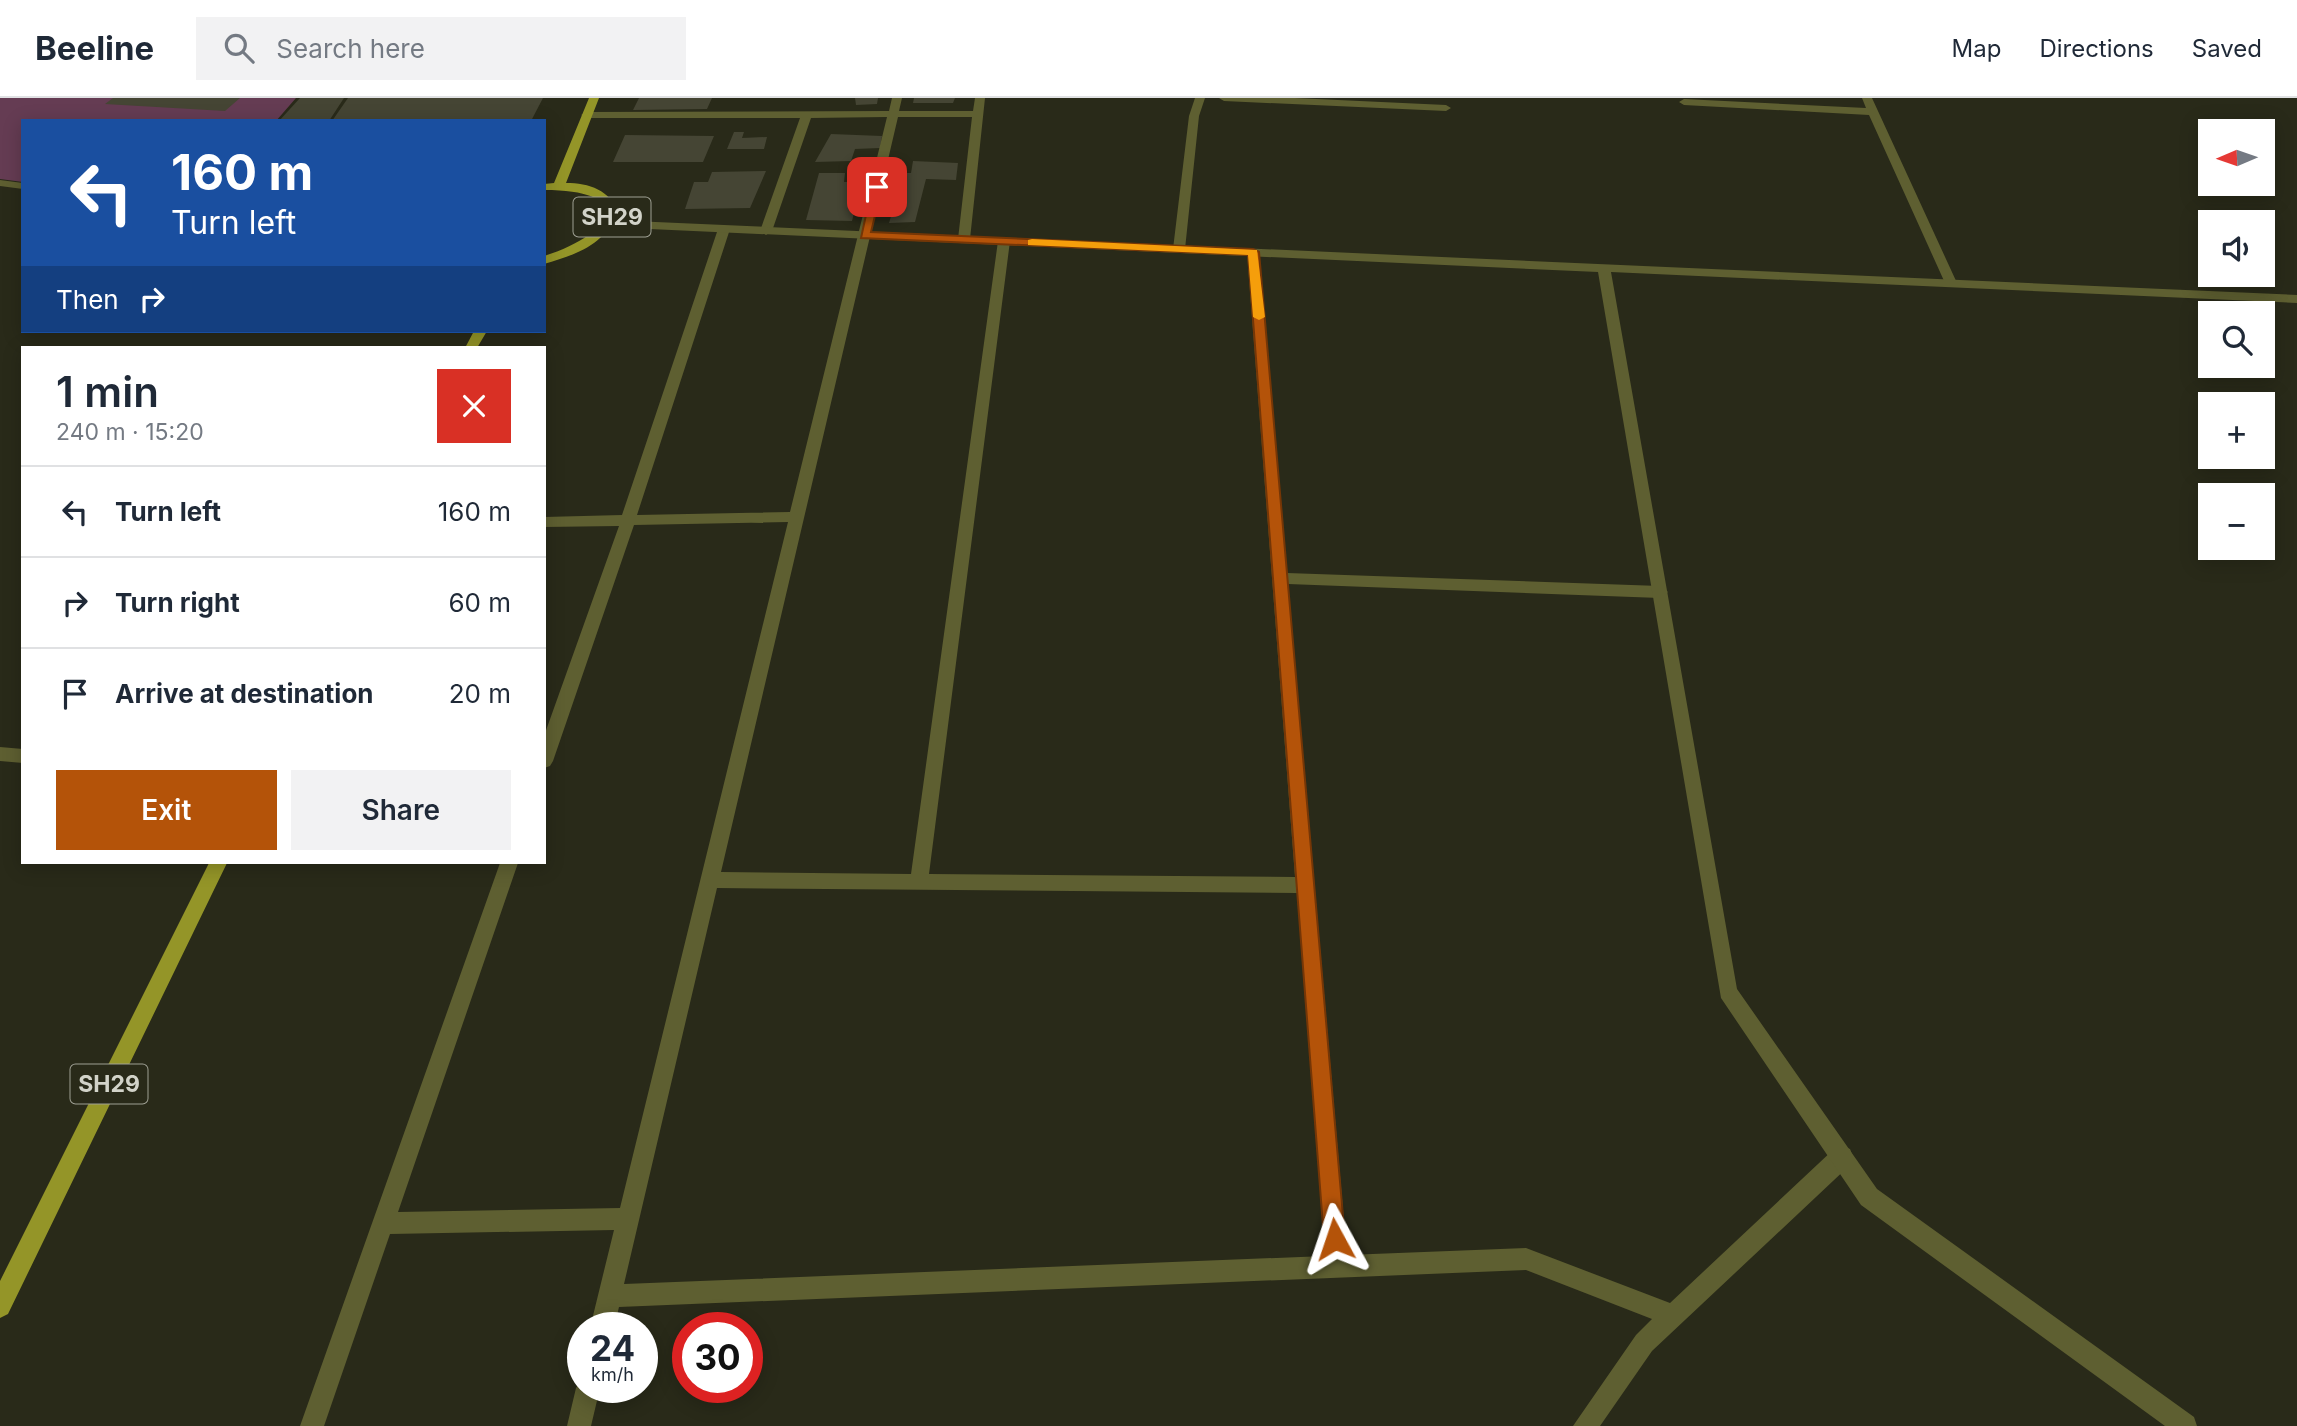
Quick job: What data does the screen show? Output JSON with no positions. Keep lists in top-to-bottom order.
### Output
{
  "streets": {
    "main road": ["SH29"]
  },
  "north": "left",
  "page": {
    "header": "Beeline",
    "search": "Search here",
    "nav": ["Map", "Directions", "Saved"],
    "map_buttons": ["+", "−"],
    "turn": ["160 m", "Turn left"],
    "then": "Then",
    "heading": ["1 min", "240 m · 15:20"],
    "list": [
      {
        "name": "Turn left",
        "value": "160 m"
      },
      {
        "name": "Turn right",
        "value": "60 m"
      },
      {
        "name": "Arrive at destination",
        "value": "20 m"
      }
    ],
    "buttons": ["Exit", "Share"],
    "speed": "24 km/h",
    "limit": "30"
  }
}
